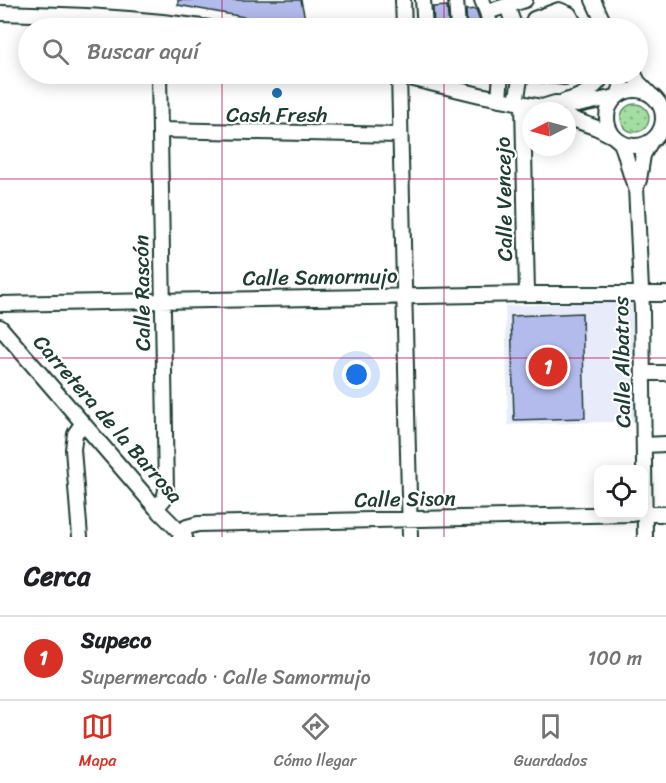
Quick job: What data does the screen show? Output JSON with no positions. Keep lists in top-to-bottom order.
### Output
{
  "streets": {
    "street": [
      "Calle Vencejo",
      "Calle Samormujo",
      "Calle Rascón",
      "Calle Albatros",
      "Carretera de la Barrosa",
      "Calle Sison"
    ]
  },
  "crossings": [
    ["Calle Vencejo", "Calle Samormujo"],
    ["Calle Samormujo", "Calle Rascón"],
    ["Calle Samormujo", "Calle Albatros"],
    ["Calle Rascón", "Carretera de la Barrosa"],
    ["Carretera de la Barrosa", "Calle Sison"]
  ],
  "places": ["Cash Fresh"],
  "north": "left",
  "page": {
    "search": "Buscar aquí",
    "pins": "1",
    "heading": "Cerca",
    "list": [
      {
        "mark": "1",
        "name": "Supeco",
        "note": "Supermercado · Calle Samormujo",
        "value": "100 m"
      }
    ],
    "nav": ["Mapa", "Cómo llegar", "Guardados"]
  }
}
